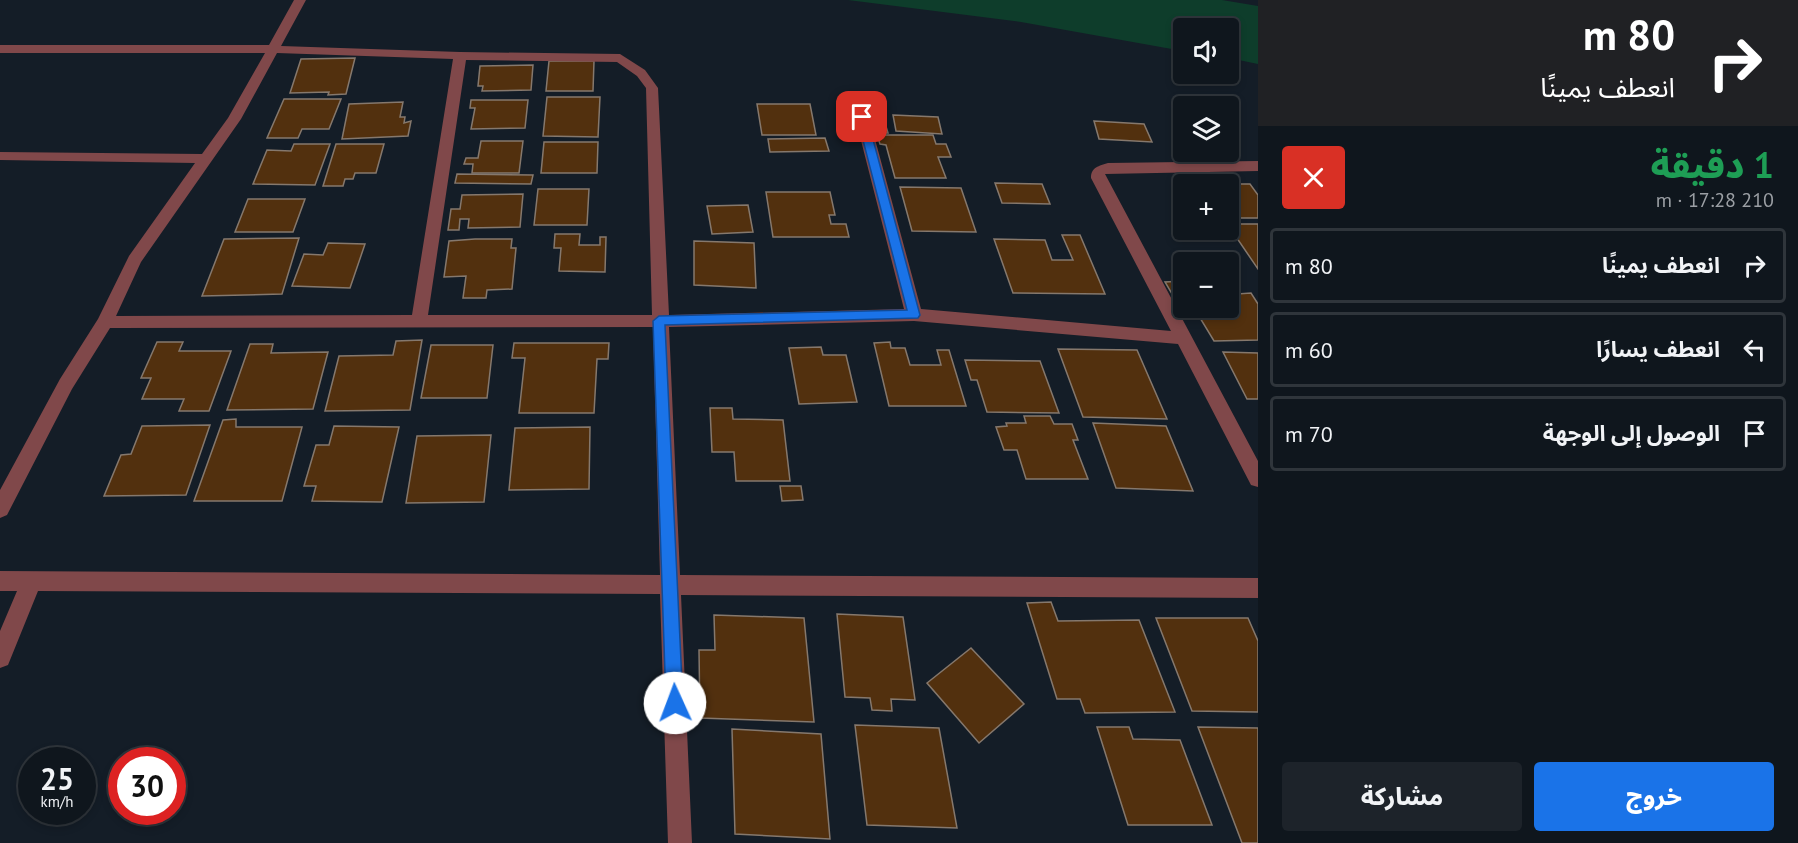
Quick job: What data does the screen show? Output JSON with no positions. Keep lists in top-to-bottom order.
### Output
{
  "page": {
    "turn": ["80 m", "انعطف يمينًا"],
    "map_buttons": ["+", "−"],
    "heading": ["1 دقيقة", "210 m · 17:28"],
    "list": [
      {
        "name": "انعطف يمينًا",
        "value": "80 m"
      },
      {
        "name": "انعطف يسارًا",
        "value": "60 m"
      },
      {
        "name": "الوصول إلى الوجهة",
        "value": "70 m"
      }
    ],
    "speed": "25 km/h",
    "limit": "30",
    "buttons": ["خروج", "مشاركة"]
  }
}
